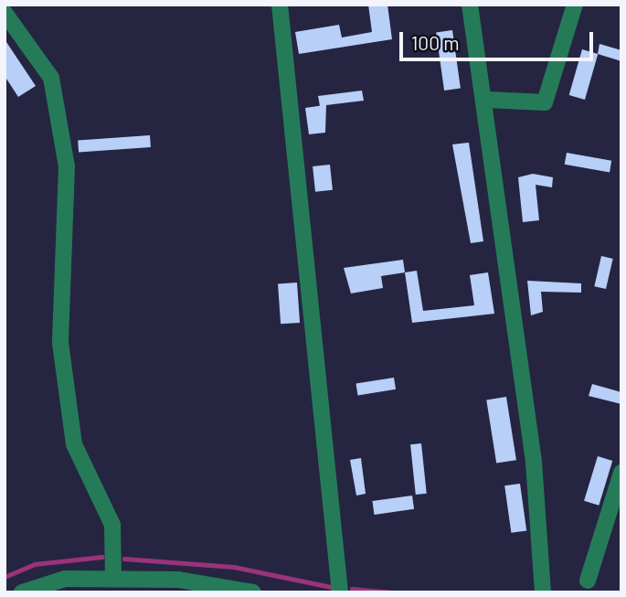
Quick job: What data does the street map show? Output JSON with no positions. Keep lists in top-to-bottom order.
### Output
{
  "scale_bar": "100 m"
}
